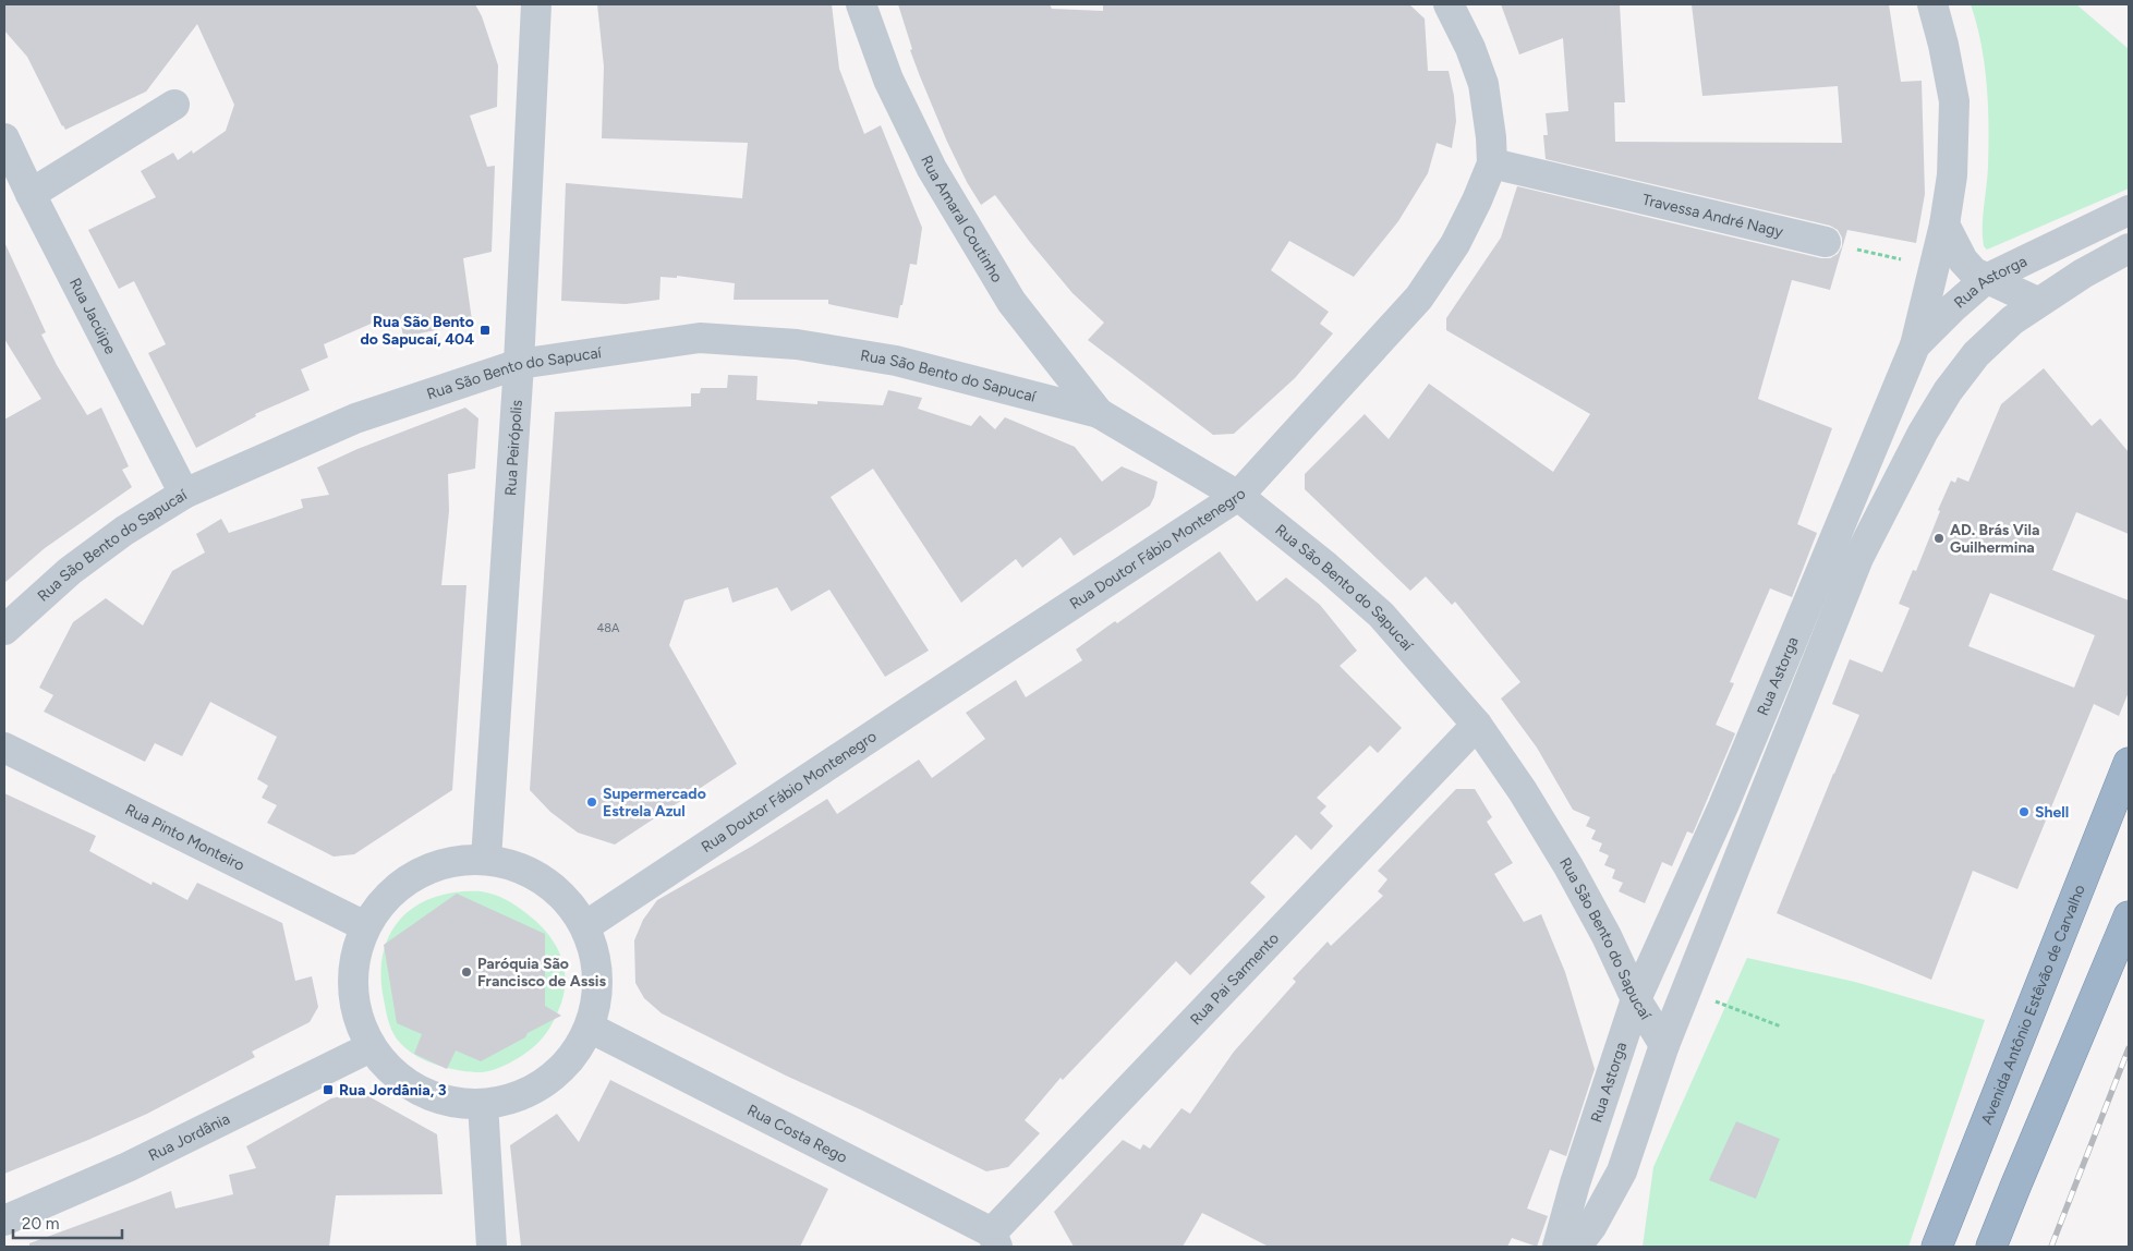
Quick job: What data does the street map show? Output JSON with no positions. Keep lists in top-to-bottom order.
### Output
{
  "streets": {
    "highway": ["Avenida Antônio Estêvão de Carvalho"],
    "street": [
      "Travessa André Nagy",
      "Rua Amaral Coutinho",
      "Rua Astorga",
      "Rua Jacúipe",
      "Rua São Bento do Sapucaí",
      "Rua Peirópolis",
      "Rua Doutor Fábio Montenegro",
      "Rua Pinto Monteiro",
      "Rua Pai Sarmento",
      "Rua Costa Rego",
      "Rua Jordânia"
    ]
  },
  "crossings": [
    ["Travessa André Nagy", "Rua Doutor Fábio Montenegro"],
    ["Rua Amaral Coutinho", "Rua São Bento do Sapucaí"],
    ["Rua Astorga", "Rua São Bento do Sapucaí"],
    ["Rua Jacúipe", "Rua São Bento do Sapucaí"],
    ["Rua São Bento do Sapucaí", "Rua Peirópolis"],
    ["Rua São Bento do Sapucaí", "Rua Doutor Fábio Montenegro"],
    ["Rua São Bento do Sapucaí", "Rua Pai Sarmento"],
    ["Rua Pai Sarmento", "Rua Costa Rego"]
  ],
  "places": {
    "transit": ["Rua São Bento do Sapucaí, 404", "Rua Jordânia, 3"],
    "other": [
      "AD. Brás Vila Guilhermina",
      "Supermercado Estrela Azul",
      "Shell",
      "Paróquia São Francisco de Assis"
    ]
  },
  "house_numbers": ["48A"],
  "scale_bar": "20 m"
}
